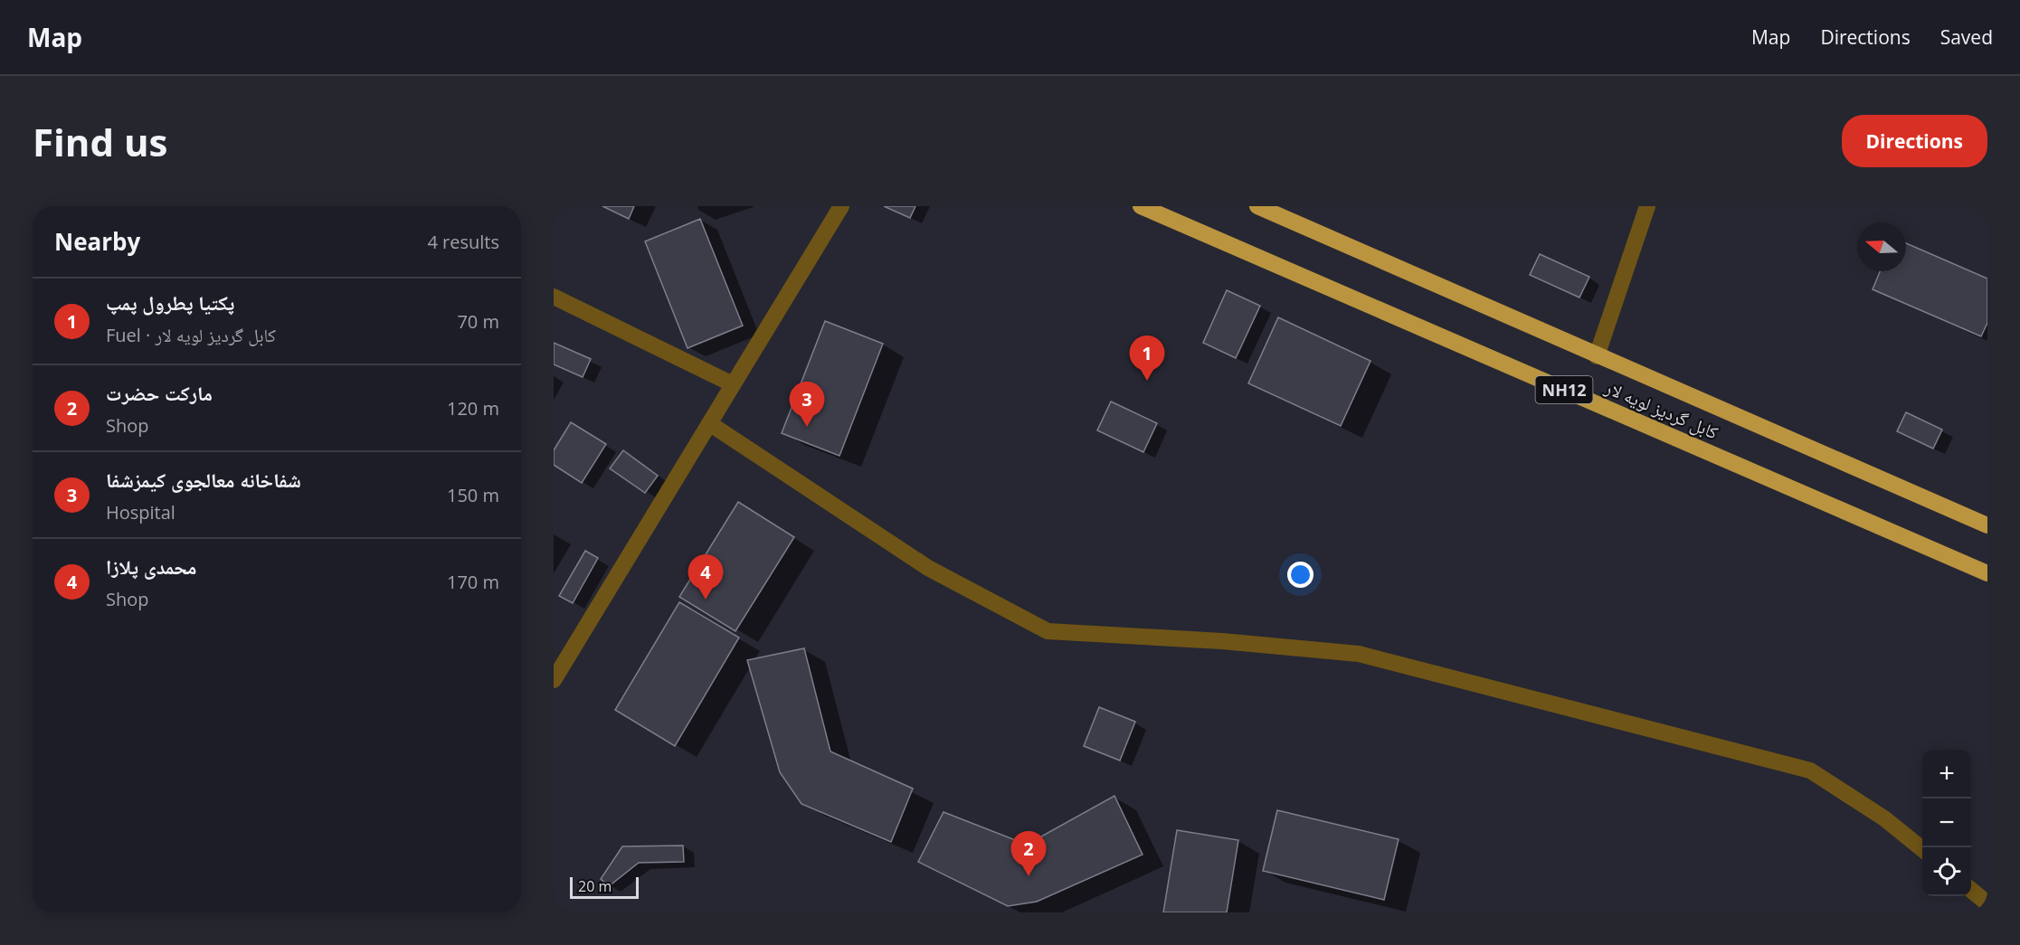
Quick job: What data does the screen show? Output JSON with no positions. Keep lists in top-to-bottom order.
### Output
{
  "streets": {
    "highway": ["NH12", "کابل گردیز لویه لار"]
  },
  "scale_bar": "20 m",
  "north": "left",
  "page": {
    "header": "Map",
    "nav": ["Map", "Directions", "Saved"],
    "buttons": "Directions",
    "title": "Find us",
    "heading": ["Nearby", "4 results"],
    "list": [
      {
        "mark": "1",
        "name": "پکتیا پطرول پمپ",
        "note": "Fuel · کابل گردیز لویه لار",
        "value": "70 m"
      },
      {
        "mark": "2",
        "name": "مارکت حضرت",
        "note": "Shop",
        "value": "120 m"
      },
      {
        "mark": "3",
        "name": "شفاخانه معالجوی کیمزشفا",
        "note": "Hospital",
        "value": "150 m"
      },
      {
        "mark": "4",
        "name": "محمدی پلازا",
        "note": "Shop",
        "value": "170 m"
      }
    ],
    "pins": [
      "1",
      "3",
      "4",
      "2"
    ],
    "map_buttons": ["+", "−"],
    "scale": "20 m"
  }
}
